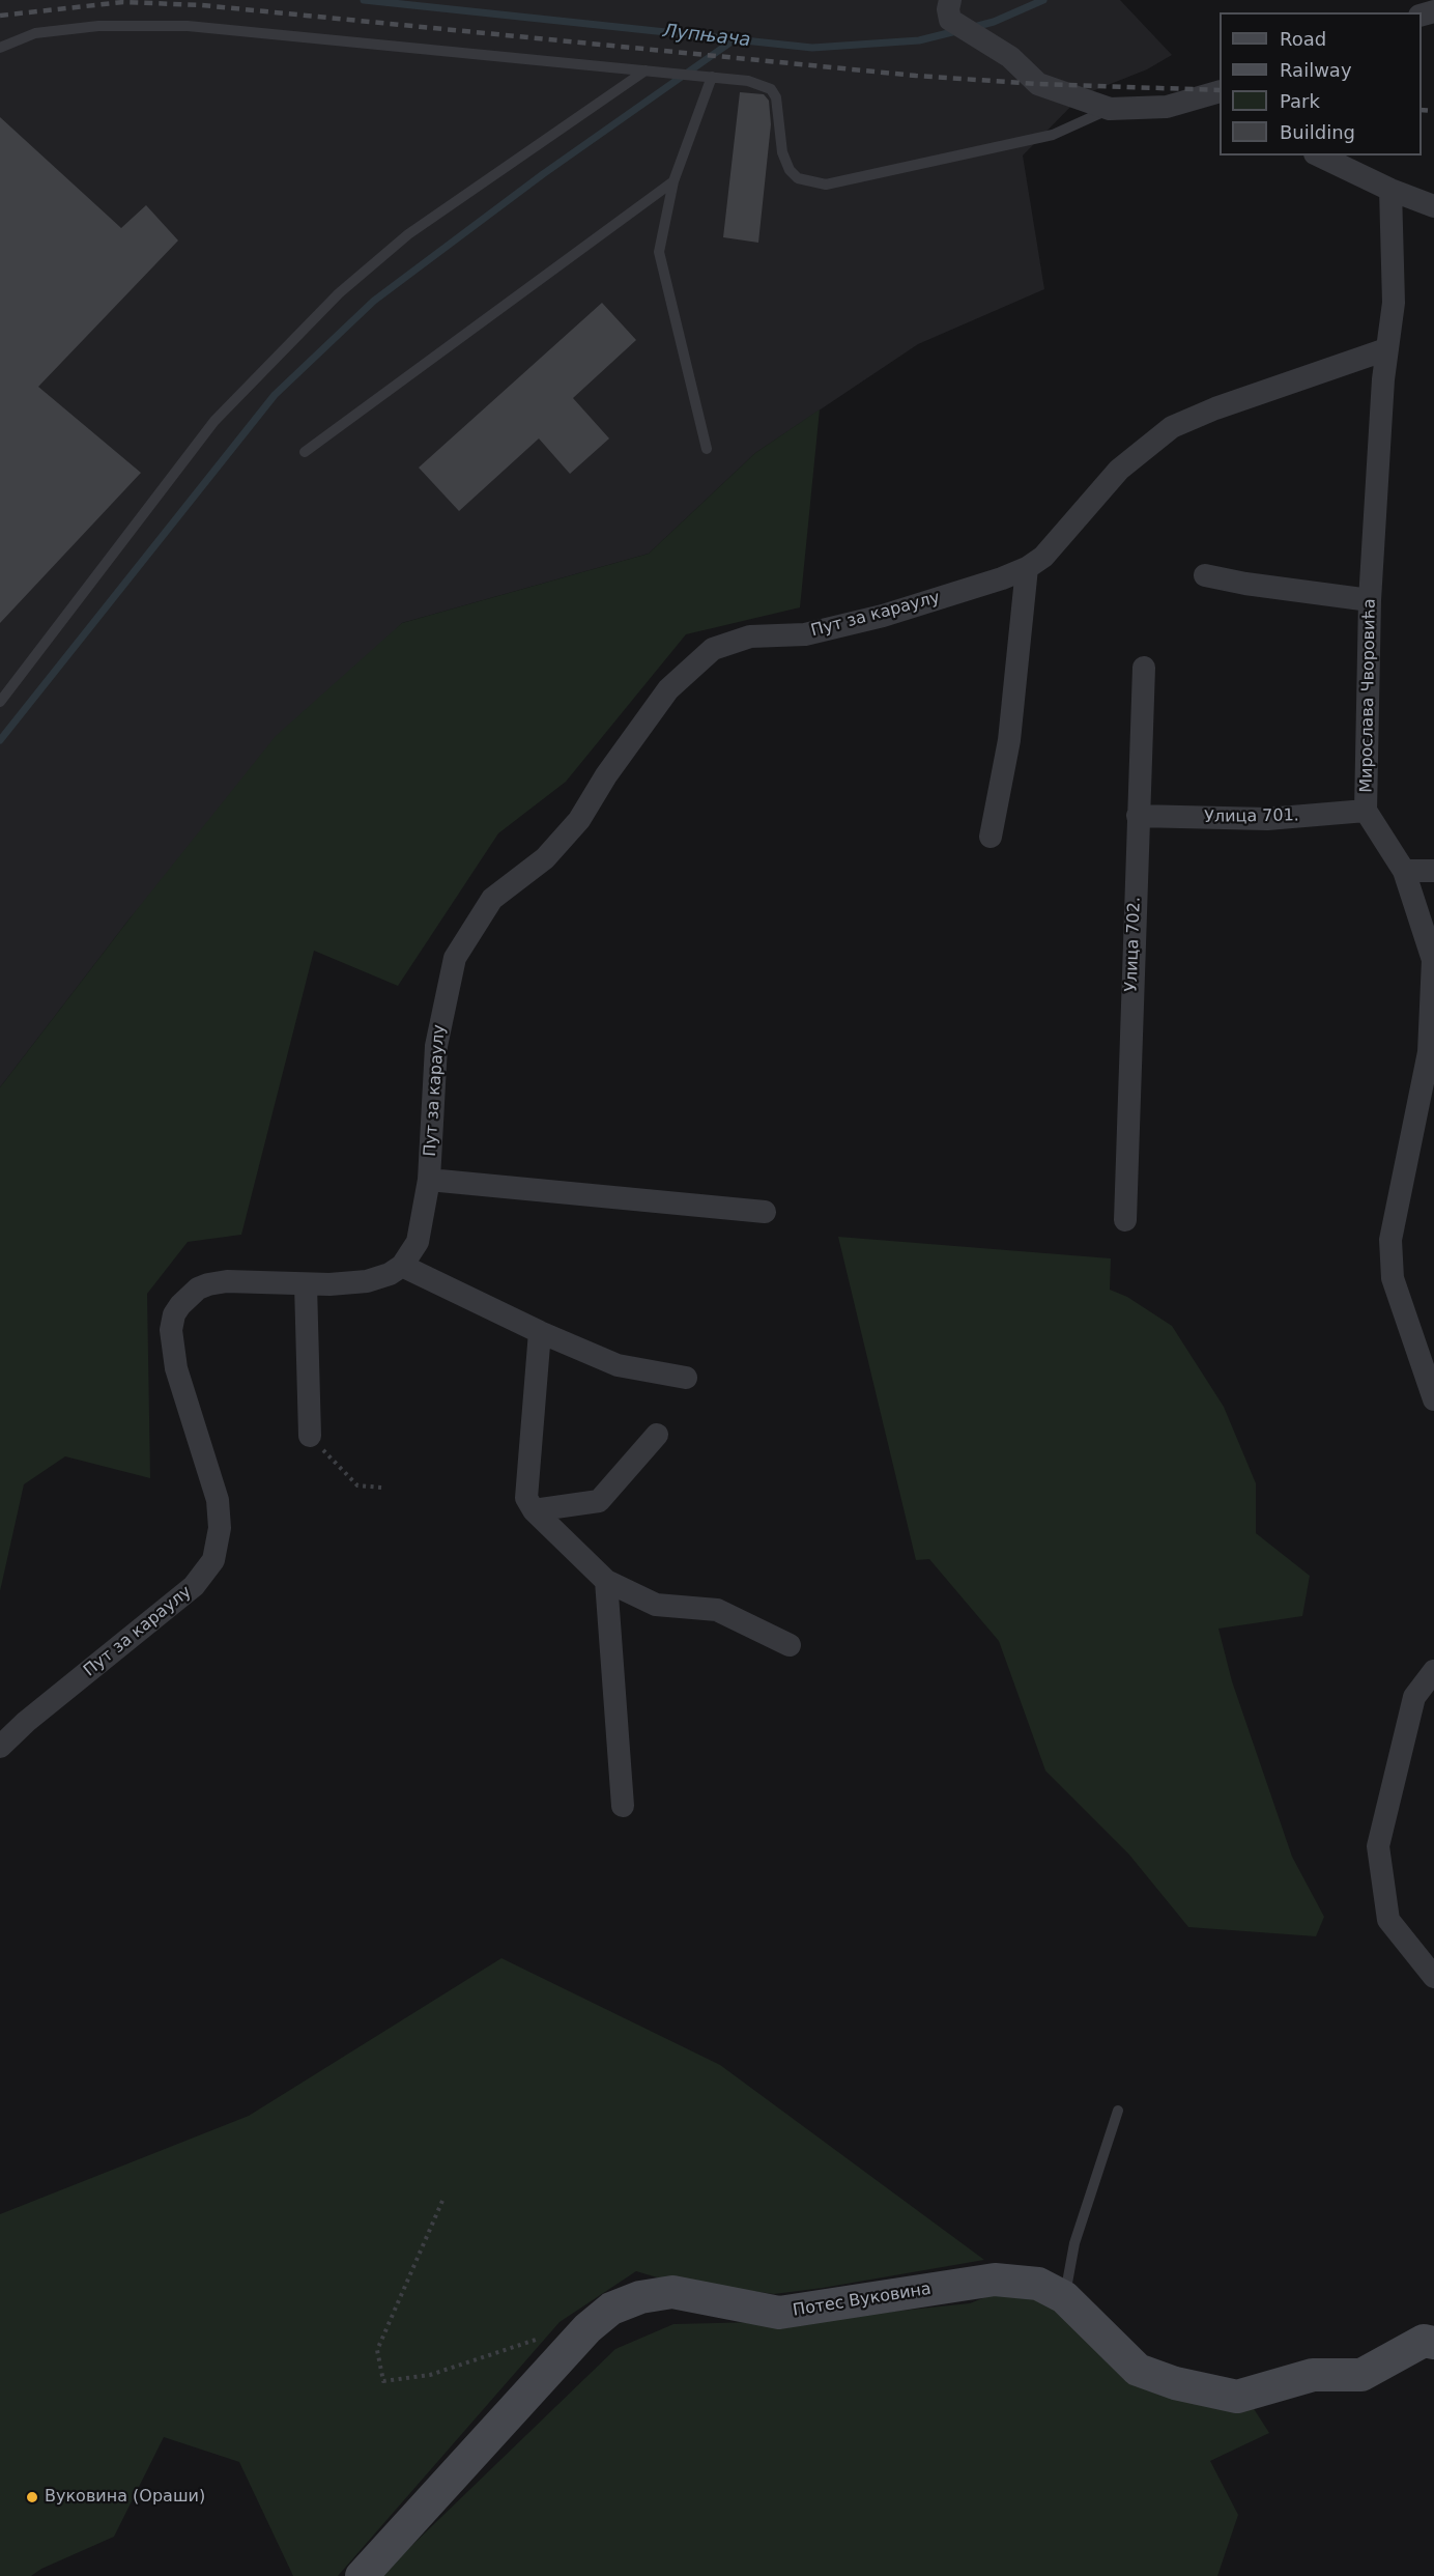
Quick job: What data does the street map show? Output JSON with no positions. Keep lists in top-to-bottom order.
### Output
{
  "streets": {
    "main road": ["Потес Вуковина"],
    "street": [
      "Пут за караулу",
      "Мирослава Чворовића",
      "Улица 701.",
      "Улица 702."
    ]
  },
  "crossings": [
    ["Пут за караулу", "Мирослава Чворовића"],
    ["Мирослава Чворовића", "Улица 701."],
    ["Улица 701.", "Улица 702."]
  ],
  "water": ["Лупњача"],
  "places": ["Вуковина (Ораши)"],
  "legend": [
    "Road",
    "Railway",
    "Park",
    "Building"
  ]
}
